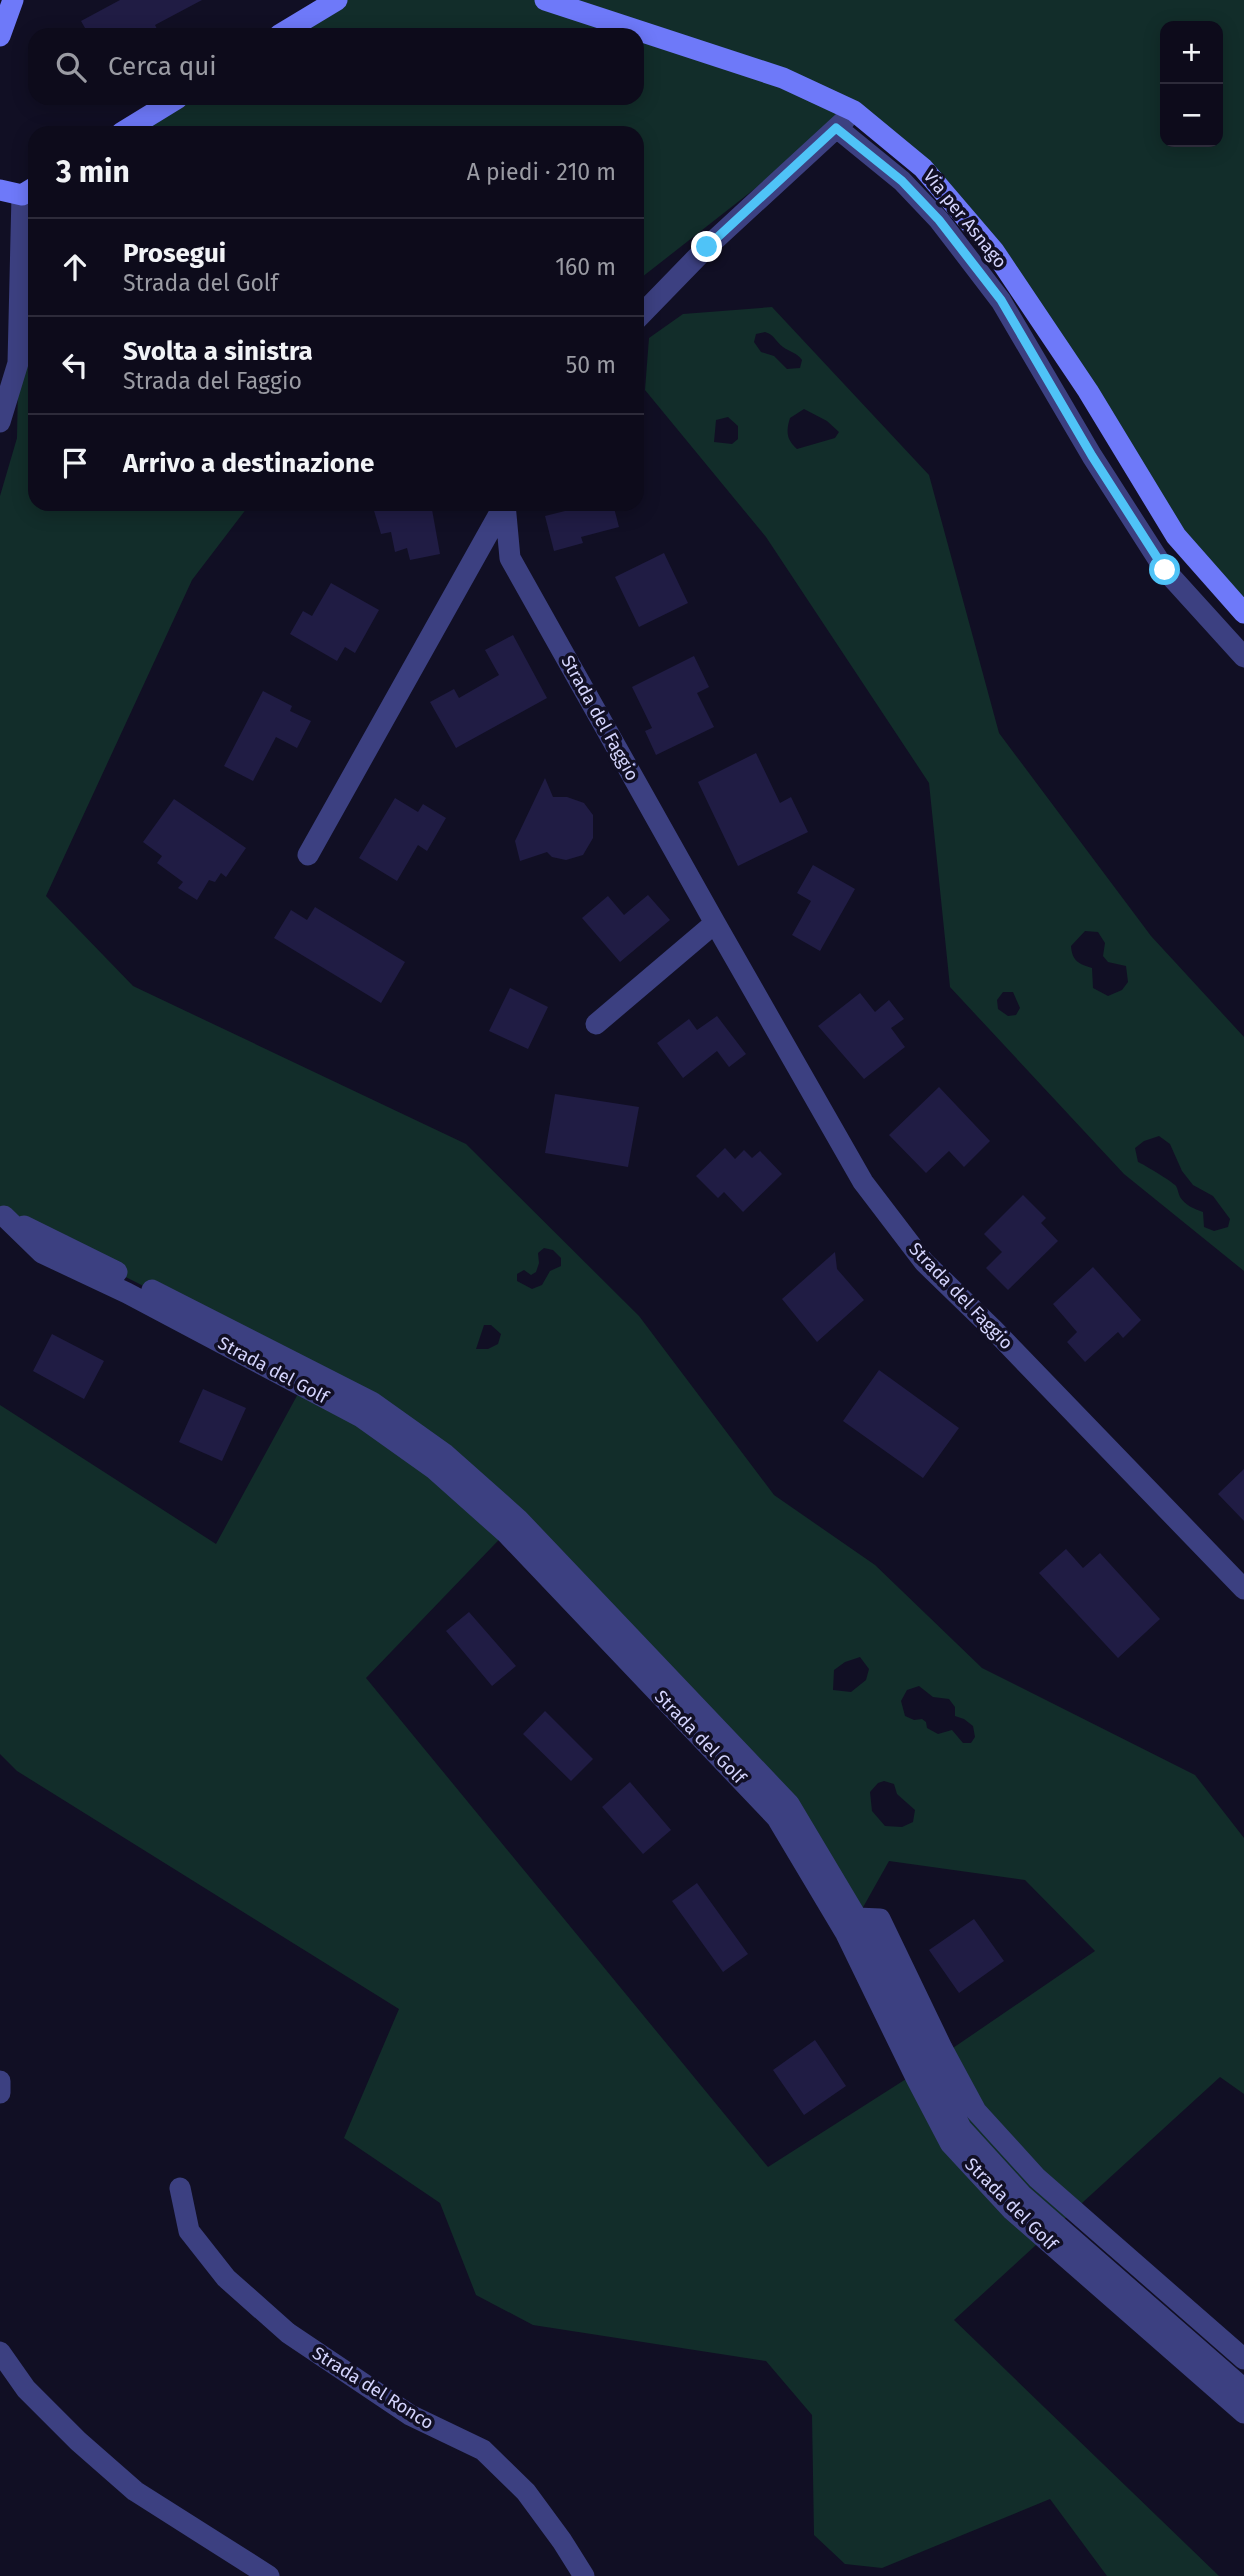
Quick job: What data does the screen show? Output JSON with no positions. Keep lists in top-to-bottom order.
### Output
{
  "streets": {
    "street": [
      "Via per Asnago",
      "Strada del Faggio",
      "Strada del Golf",
      "Strada del Ronco"
    ]
  },
  "page": {
    "map_buttons": ["+", "−"],
    "search": "Cerca qui",
    "heading": ["3 min", "A piedi · 210 m"],
    "list": [
      ["Prosegui", "Strada del Golf", "160 m"],
      ["Svolta a sinistra", "Strada del Faggio", "50 m"],
      "Arrivo a destinazione"
    ]
  }
}
